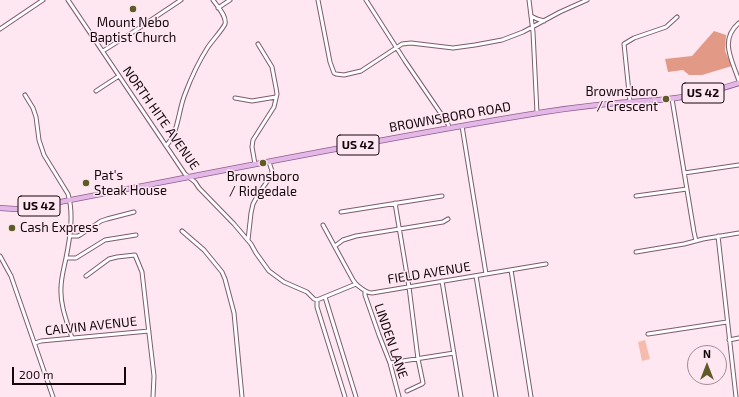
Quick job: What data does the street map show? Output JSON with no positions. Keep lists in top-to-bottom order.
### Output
{
  "streets": {
    "main road": ["US 42", "BROWNSBORO ROAD"],
    "street": [
      "NORTH HITE AVENUE",
      "FIELD AVENUE",
      "CALVIN AVENUE",
      "LINDEN LANE"
    ]
  },
  "crossings": [
    ["BROWNSBORO ROAD", "NORTH HITE AVENUE"],
    ["FIELD AVENUE", "LINDEN LANE"]
  ],
  "places": [
    "Mount Nebo Baptist Church",
    "Brownsboro / Crescent",
    "Brownsboro / Ridgedale",
    "Pat's Steak House",
    "Cash Express"
  ],
  "scale_bar": "200 m",
  "north": "top"
}
